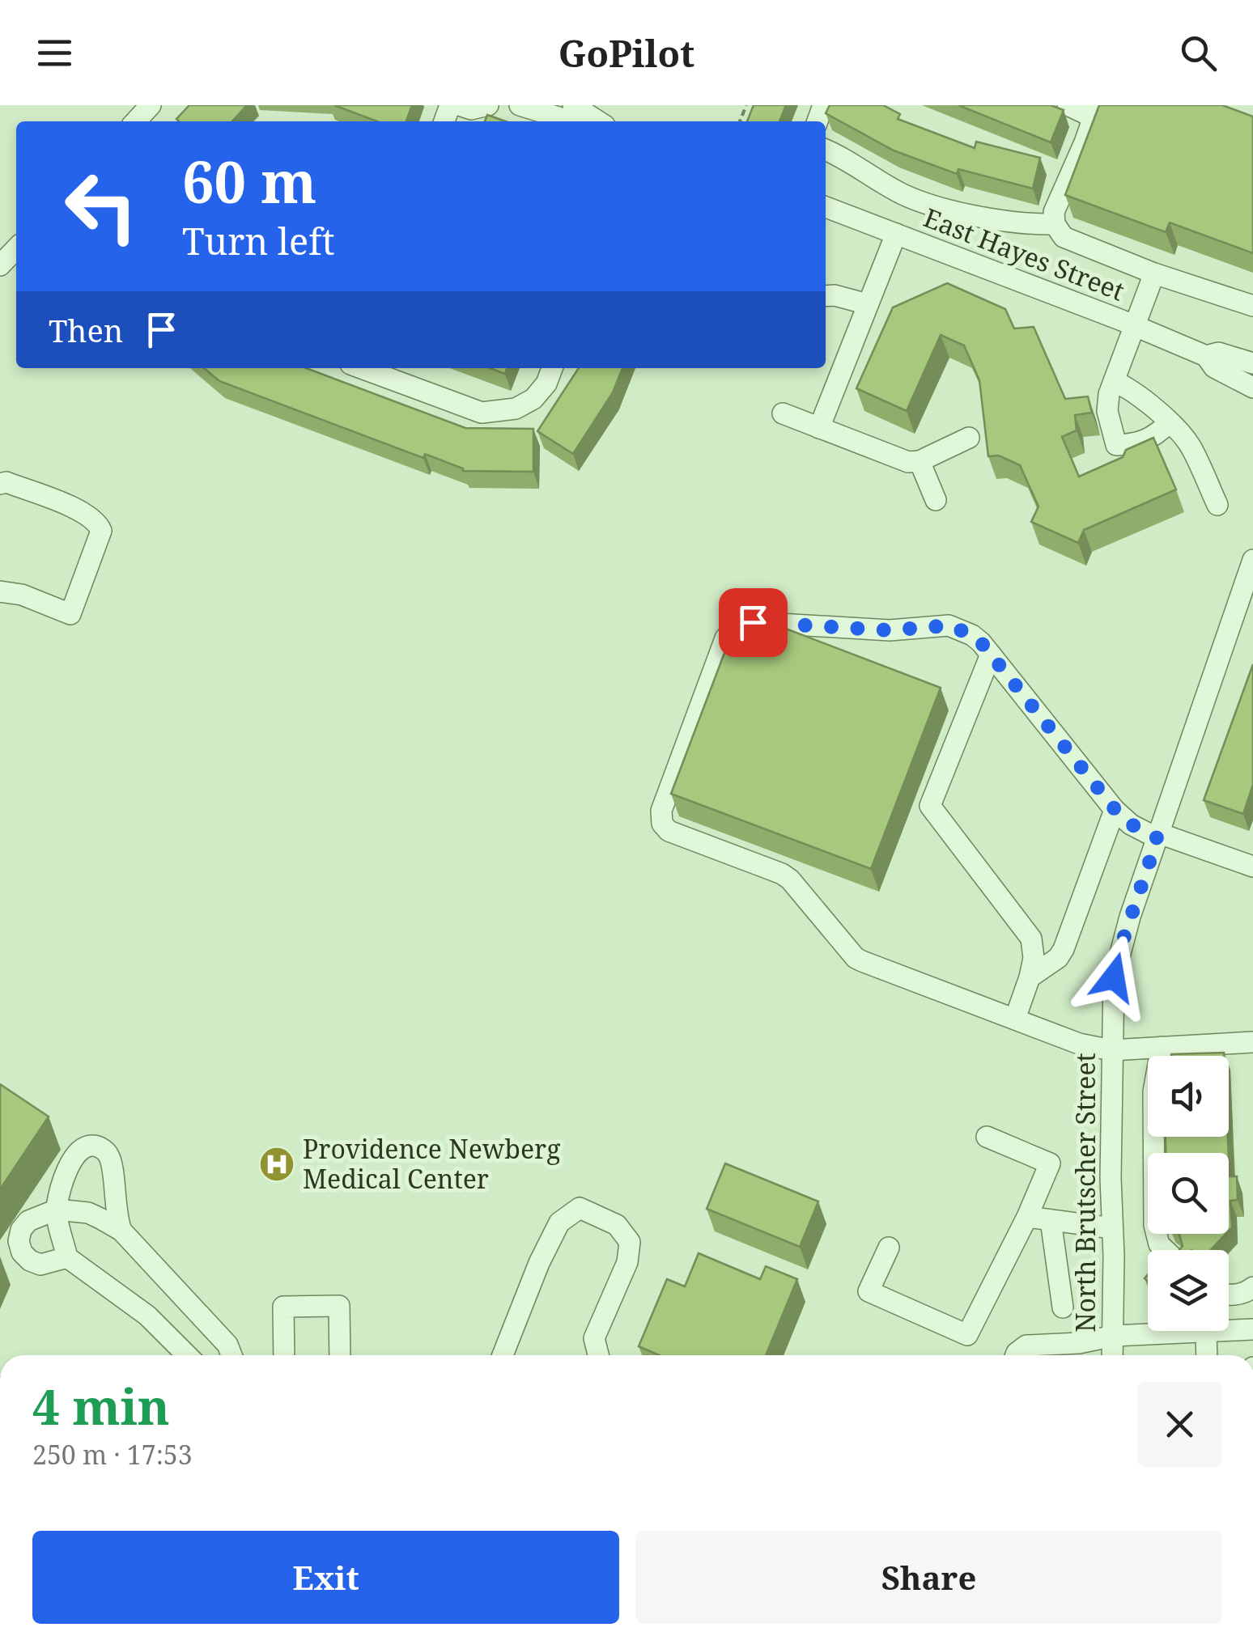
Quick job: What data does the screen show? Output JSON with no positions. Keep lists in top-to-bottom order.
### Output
{
  "streets": {
    "street": ["East Hayes Street", "North Brutscher Street"]
  },
  "places": {
    "hospital": ["Providence Newberg Medical Center"]
  },
  "page": {
    "header": "GoPilot",
    "turn": ["60 m", "Turn left"],
    "then": "Then",
    "heading": ["4 min", "250 m · 17:53"],
    "buttons": ["Exit", "Share"]
  }
}
